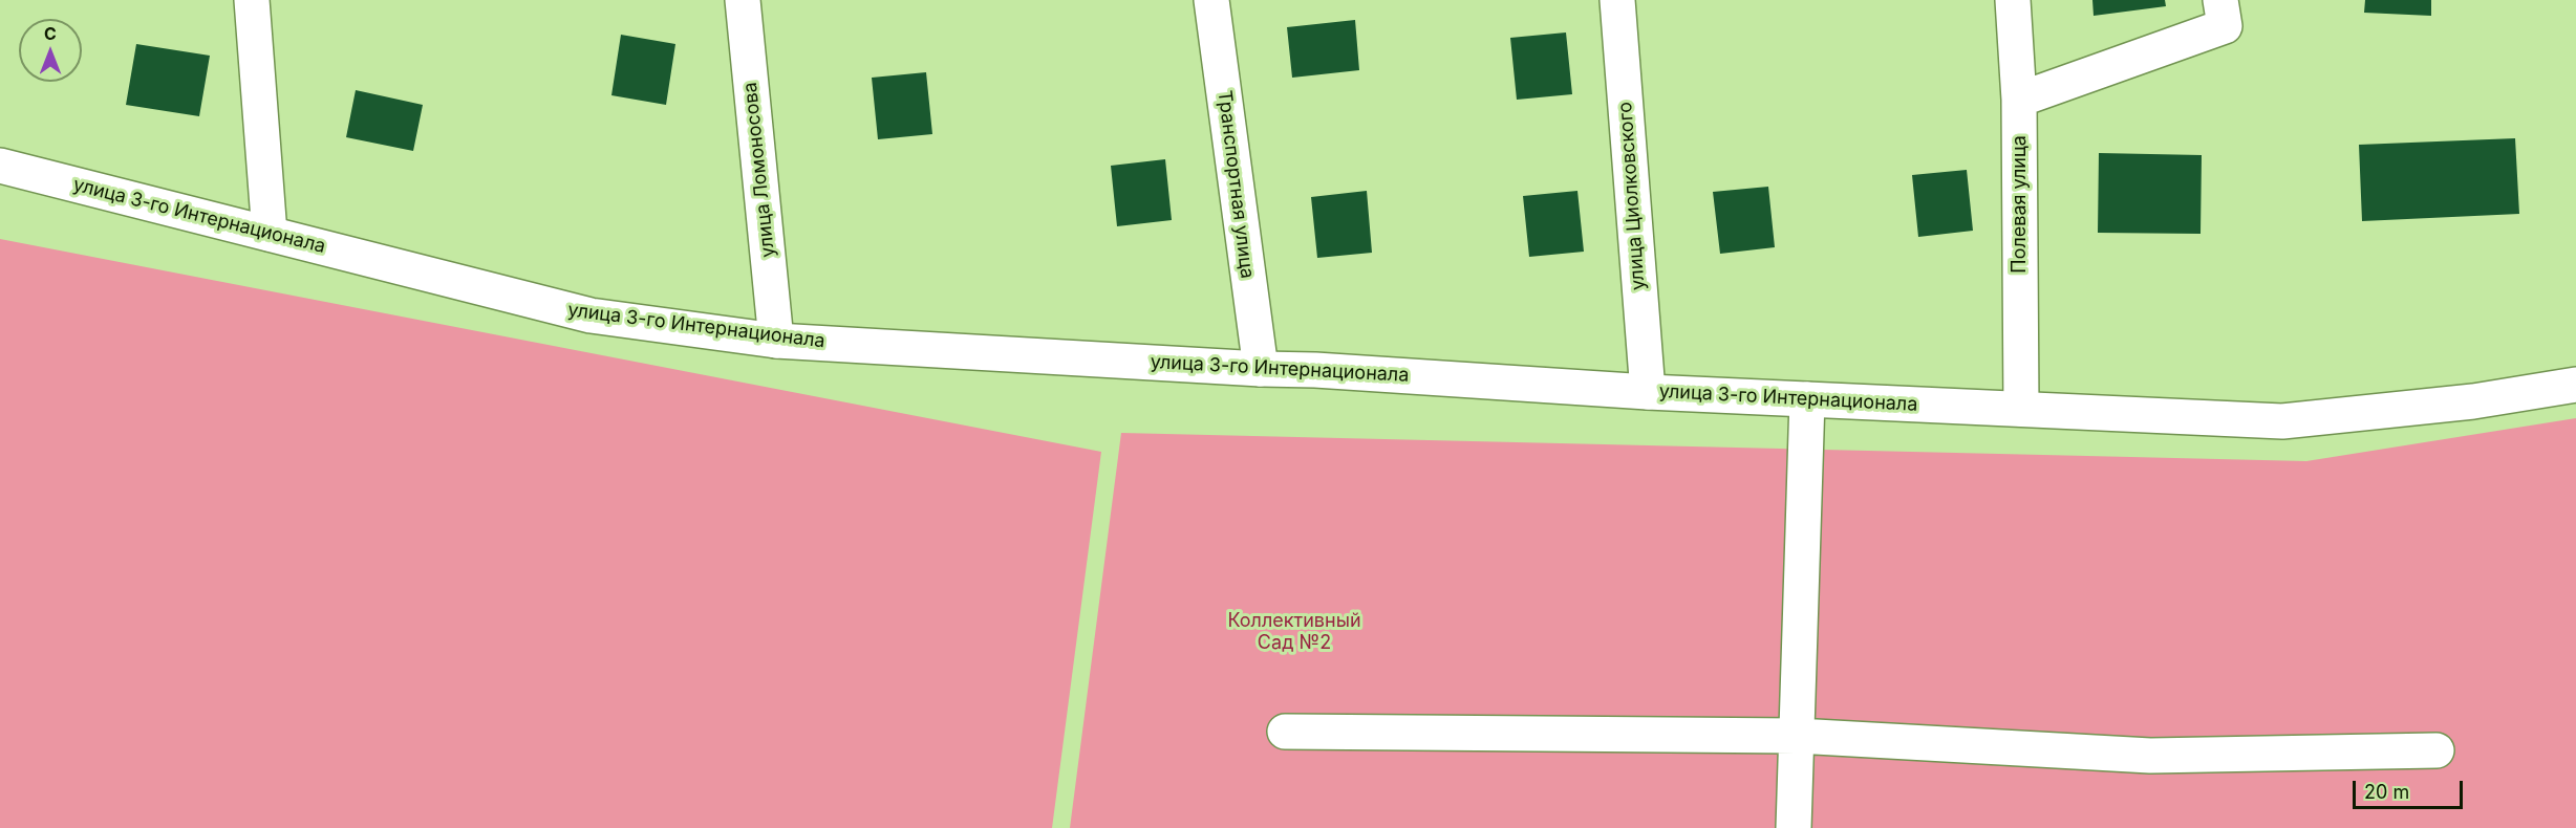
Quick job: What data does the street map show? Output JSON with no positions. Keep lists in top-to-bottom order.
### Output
{
  "streets": {
    "main road": [
      "улица Ломоносова",
      "Транспортная улица",
      "улица Циолковского",
      "Полевая улица",
      "улица 3-го Интернационала"
    ]
  },
  "crossings": [
    ["улица Ломоносова", "улица 3-го Интернационала"],
    ["Транспортная улица", "улица 3-го Интернационала"],
    ["улица Циолковского", "улица 3-го Интернационала"],
    ["Полевая улица", "улица 3-го Интернационала"]
  ],
  "parks": ["Коллективный Сад №2"],
  "scale_bar": "20 m",
  "north": "top"
}
